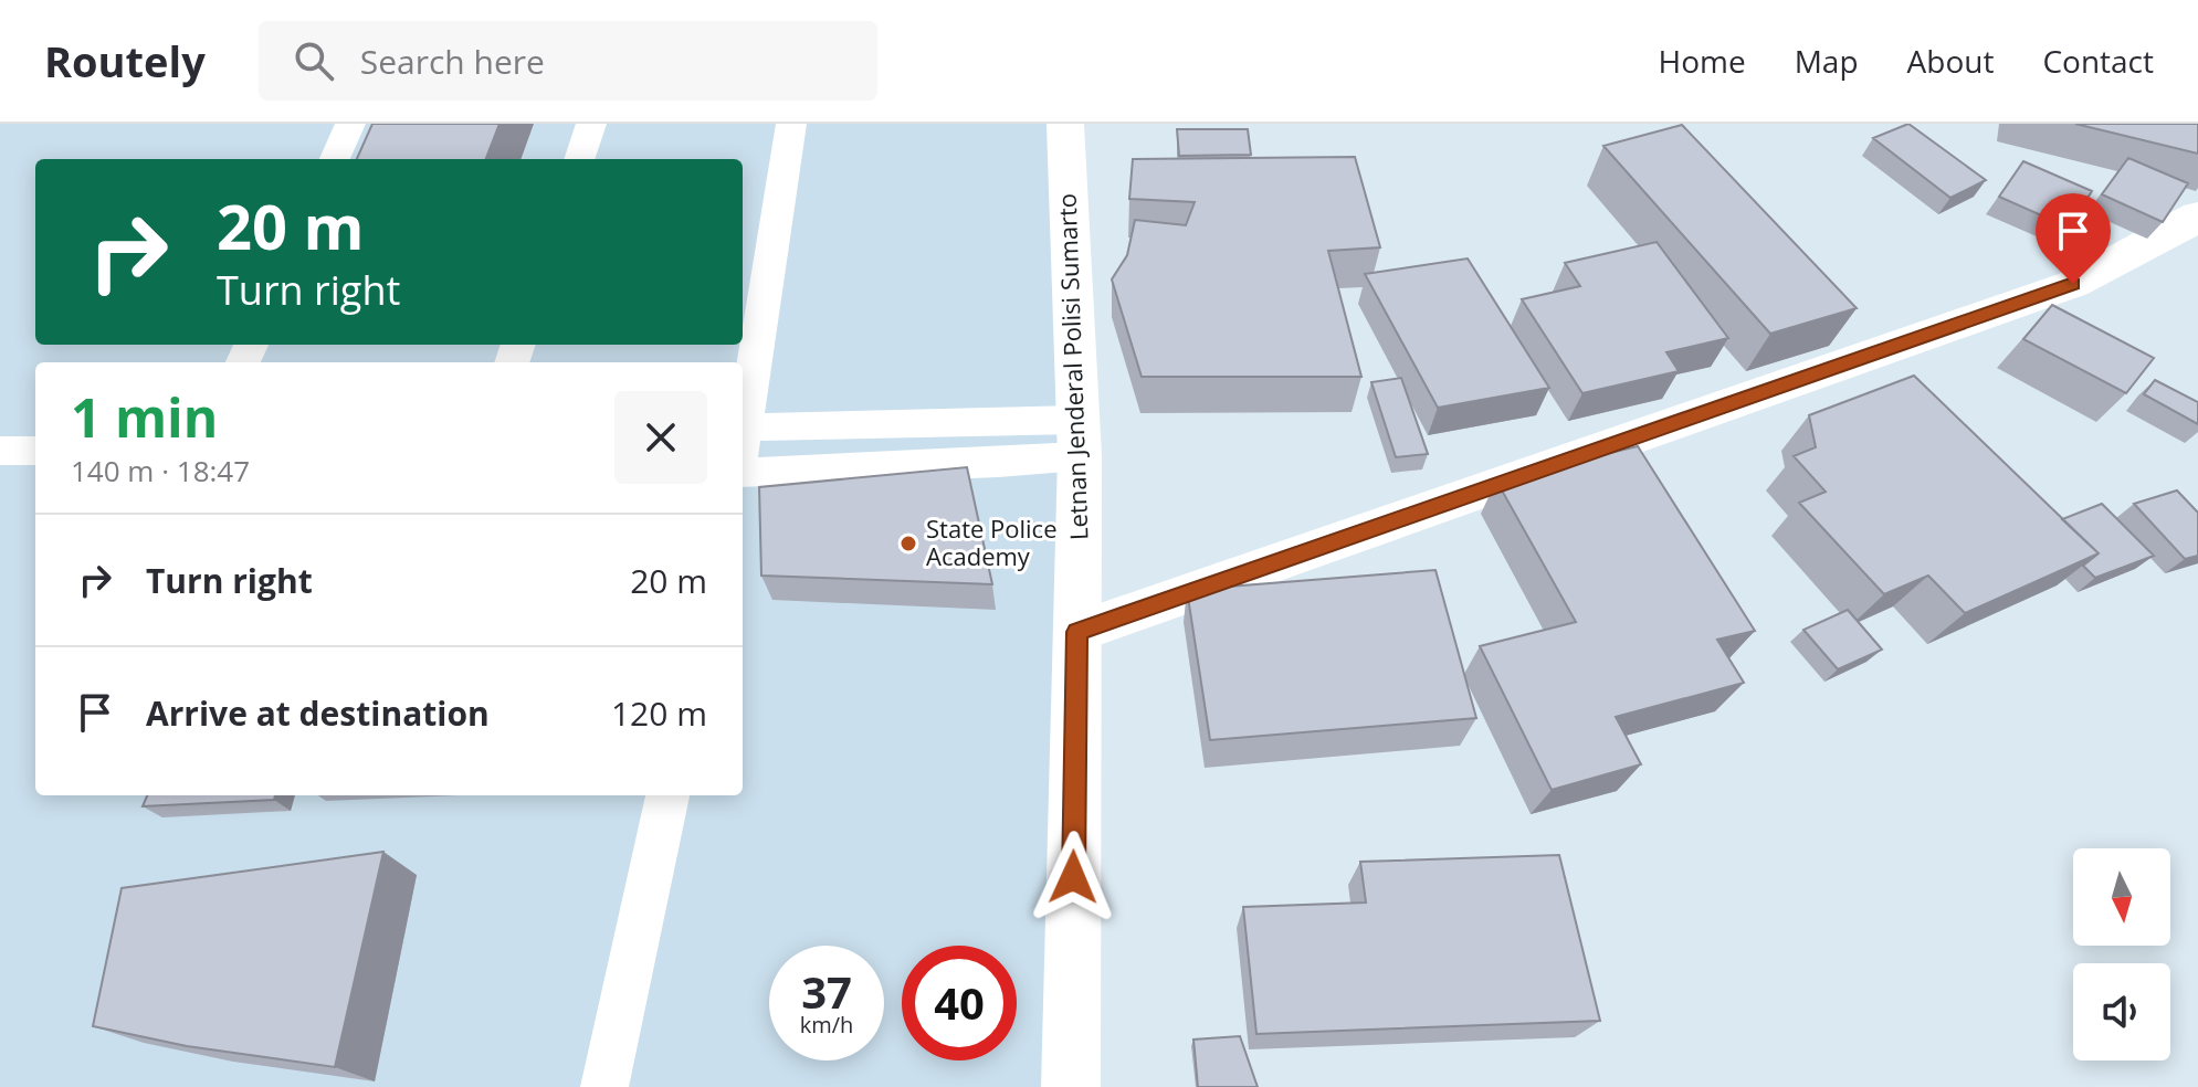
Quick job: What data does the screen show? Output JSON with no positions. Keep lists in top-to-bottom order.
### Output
{
  "streets": {
    "street": ["Letnan Jenderal Polisi Sumarto"]
  },
  "places": ["State Police Academy"],
  "north": "bottom",
  "page": {
    "header": "Routely",
    "search": "Search here",
    "nav": [
      "Home",
      "Map",
      "About",
      "Contact"
    ],
    "turn": ["20 m", "Turn right"],
    "heading": ["1 min", "140 m · 18:47"],
    "list": [
      {
        "name": "Turn right",
        "value": "20 m"
      },
      {
        "name": "Arrive at destination",
        "value": "120 m"
      }
    ],
    "speed": "37 km/h",
    "limit": "40"
  }
}
